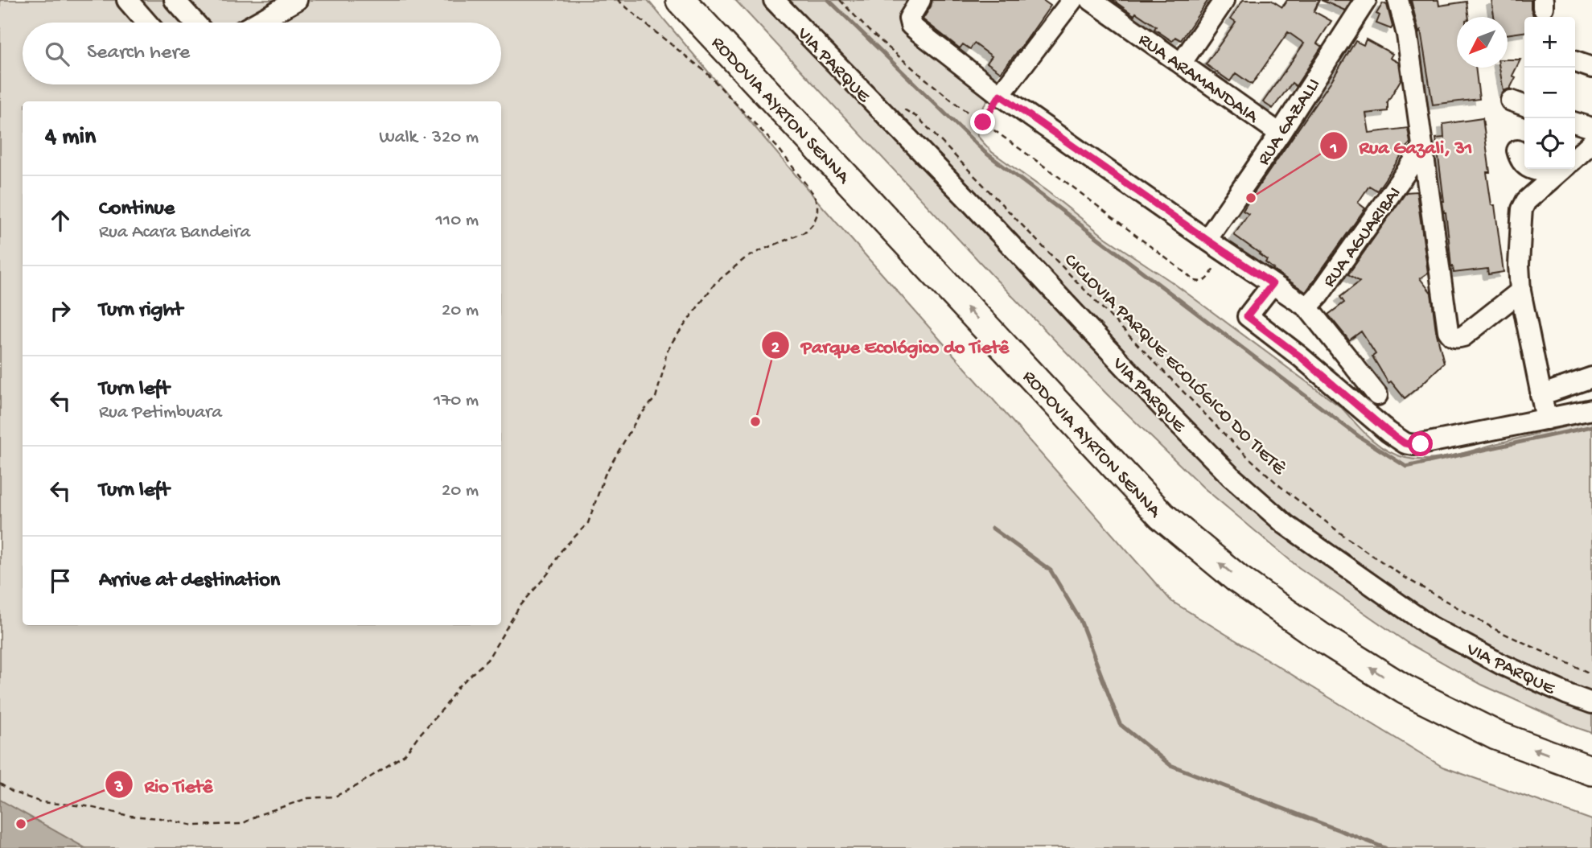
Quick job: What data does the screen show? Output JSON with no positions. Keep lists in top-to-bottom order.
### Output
{
  "streets": {
    "highway": ["RODOVIA AYRTON SENNA"],
    "street": [
      "VIA PARQUE",
      "RUA ARAMANDAIA",
      "RUA GAZALLI",
      "RUA AGUARIBAI"
    ],
    "path": ["CICLOVIA PARQUE ECOLÓGICO DO TIETÊ"]
  },
  "crossings": [
    ["RUA ARAMANDAIA", "RUA GAZALLI"]
  ],
  "one_way": ["RODOVIA AYRTON SENNA"],
  "places": ["Rua Gazali, 31", "Parque Ecológico do Tietê", "Rio Tietê"],
  "north": "bottom left",
  "page": {
    "map_buttons": ["+", "−"],
    "search": "Search here",
    "heading": ["4 min", "Walk · 320 m"],
    "list": [
      ["Continue", "Rua Acara Bandeira", "110 m"],
      ["Turn right", "20 m"],
      ["Turn left", "Rua Petimbuara", "170 m"],
      ["Turn left", "20 m"],
      "Arrive at destination"
    ]
  }
}
